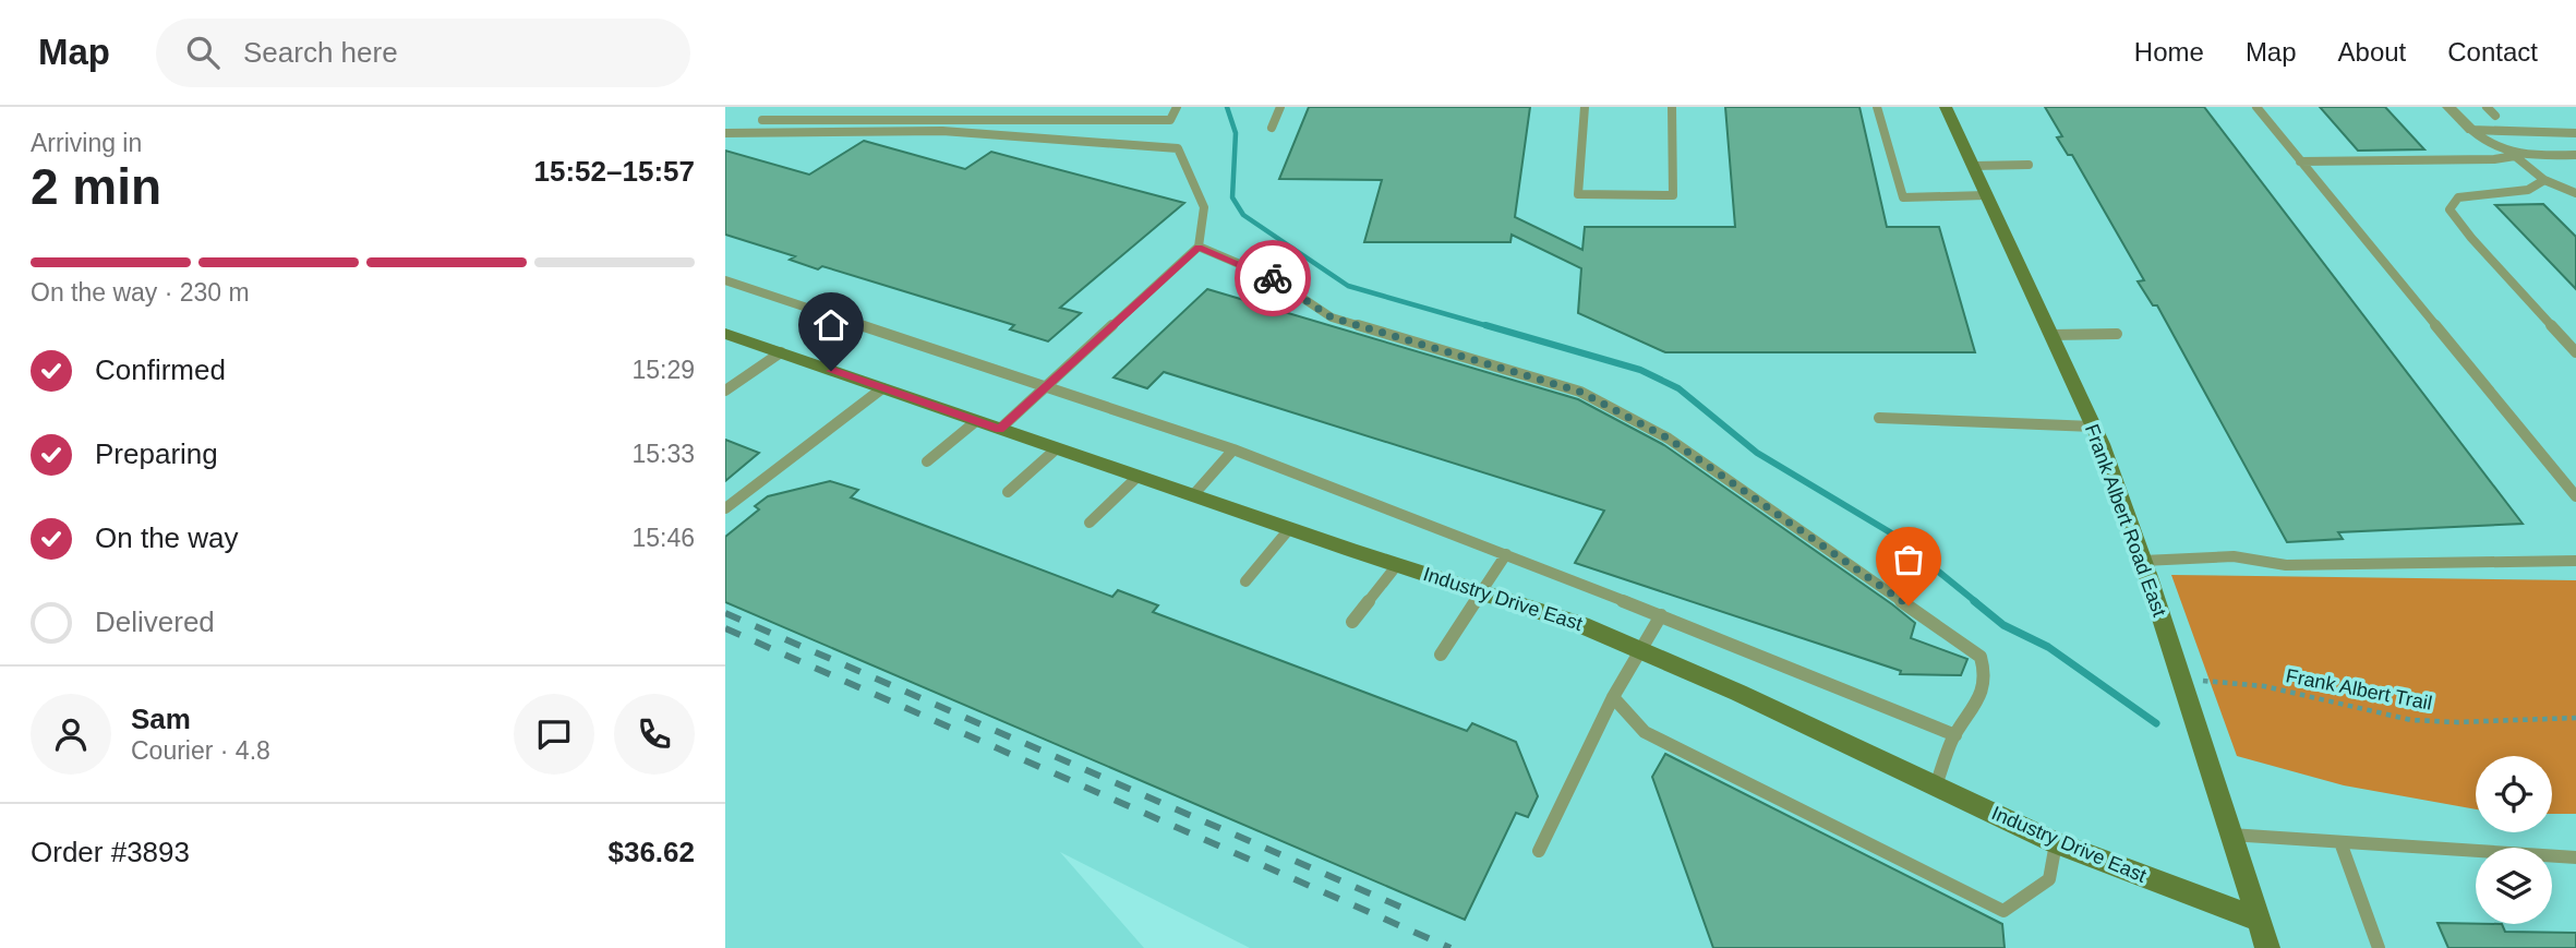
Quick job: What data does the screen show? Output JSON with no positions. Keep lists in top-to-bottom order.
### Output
{
  "streets": {
    "street": ["Frank Albert Road East", "Industry Drive East"],
    "path": ["Frank Albert Trail"]
  },
  "crossings": [
    ["Frank Albert Road East", "Industry Drive East"],
    ["Frank Albert Road East", "Frank Albert Trail"]
  ],
  "page": {
    "header": "Map",
    "search": "Search here",
    "nav": [
      "Home",
      "Map",
      "About",
      "Contact"
    ],
    "heading": ["2 min", "Arriving in", "15:52–15:57"],
    "panel": [
      "Sam",
      "Courier · 4.8",
      "Order #3893",
      "$36.62"
    ],
    "bar": "On the way · 230 m",
    "list": [
      ["Confirmed", "15:29"],
      ["Preparing", "15:33"],
      ["On the way", "15:46"],
      "Delivered"
    ]
  }
}
